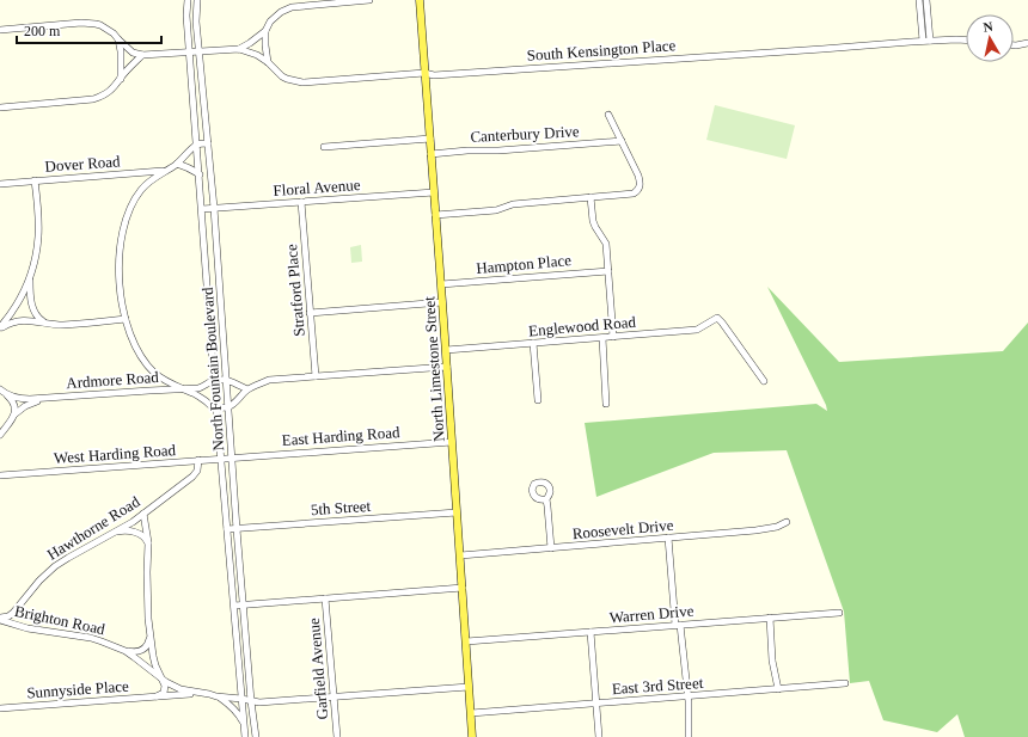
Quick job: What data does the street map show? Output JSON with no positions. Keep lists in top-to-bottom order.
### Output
{
  "streets": {
    "main road": ["North Limestone Street"],
    "street": [
      "South Kensington Place",
      "Canterbury Drive",
      "Dover Road",
      "Floral Avenue",
      "Hampton Place",
      "Stratford Place",
      "Englewood Road",
      "North Fountain Boulevard",
      "Ardmore Road",
      "East Harding Road",
      "West Harding Road",
      "5th Street",
      "Hawthorne Road",
      "Roosevelt Drive",
      "Warren Drive",
      "Brighton Road",
      "Garfield Avenue",
      "East 3rd Street",
      "Sunnyside Place"
    ]
  },
  "crossings": [
    ["South Kensington Place", "North Limestone Street"],
    ["Canterbury Drive", "North Limestone Street"],
    ["Floral Avenue", "Stratford Place"],
    ["Floral Avenue", "North Fountain Boulevard"],
    ["Floral Avenue", "North Limestone Street"],
    ["Hampton Place", "North Limestone Street"],
    ["Englewood Road", "North Limestone Street"],
    ["North Fountain Boulevard", "Ardmore Road"],
    ["North Fountain Boulevard", "East Harding Road"],
    ["North Fountain Boulevard", "West Harding Road"],
    ["North Fountain Boulevard", "5th Street"],
    ["North Fountain Boulevard", "Brighton Road"],
    ["North Limestone Street", "East Harding Road"],
    ["North Limestone Street", "5th Street"],
    ["North Limestone Street", "Roosevelt Drive"],
    ["North Limestone Street", "Warren Drive"],
    ["North Limestone Street", "East 3rd Street"],
    ["East Harding Road", "West Harding Road"],
    ["West Harding Road", "Hawthorne Road"],
    ["Hawthorne Road", "Brighton Road"],
    ["Brighton Road", "Sunnyside Place"]
  ],
  "scale_bar": "200 m",
  "north": "top"
}
